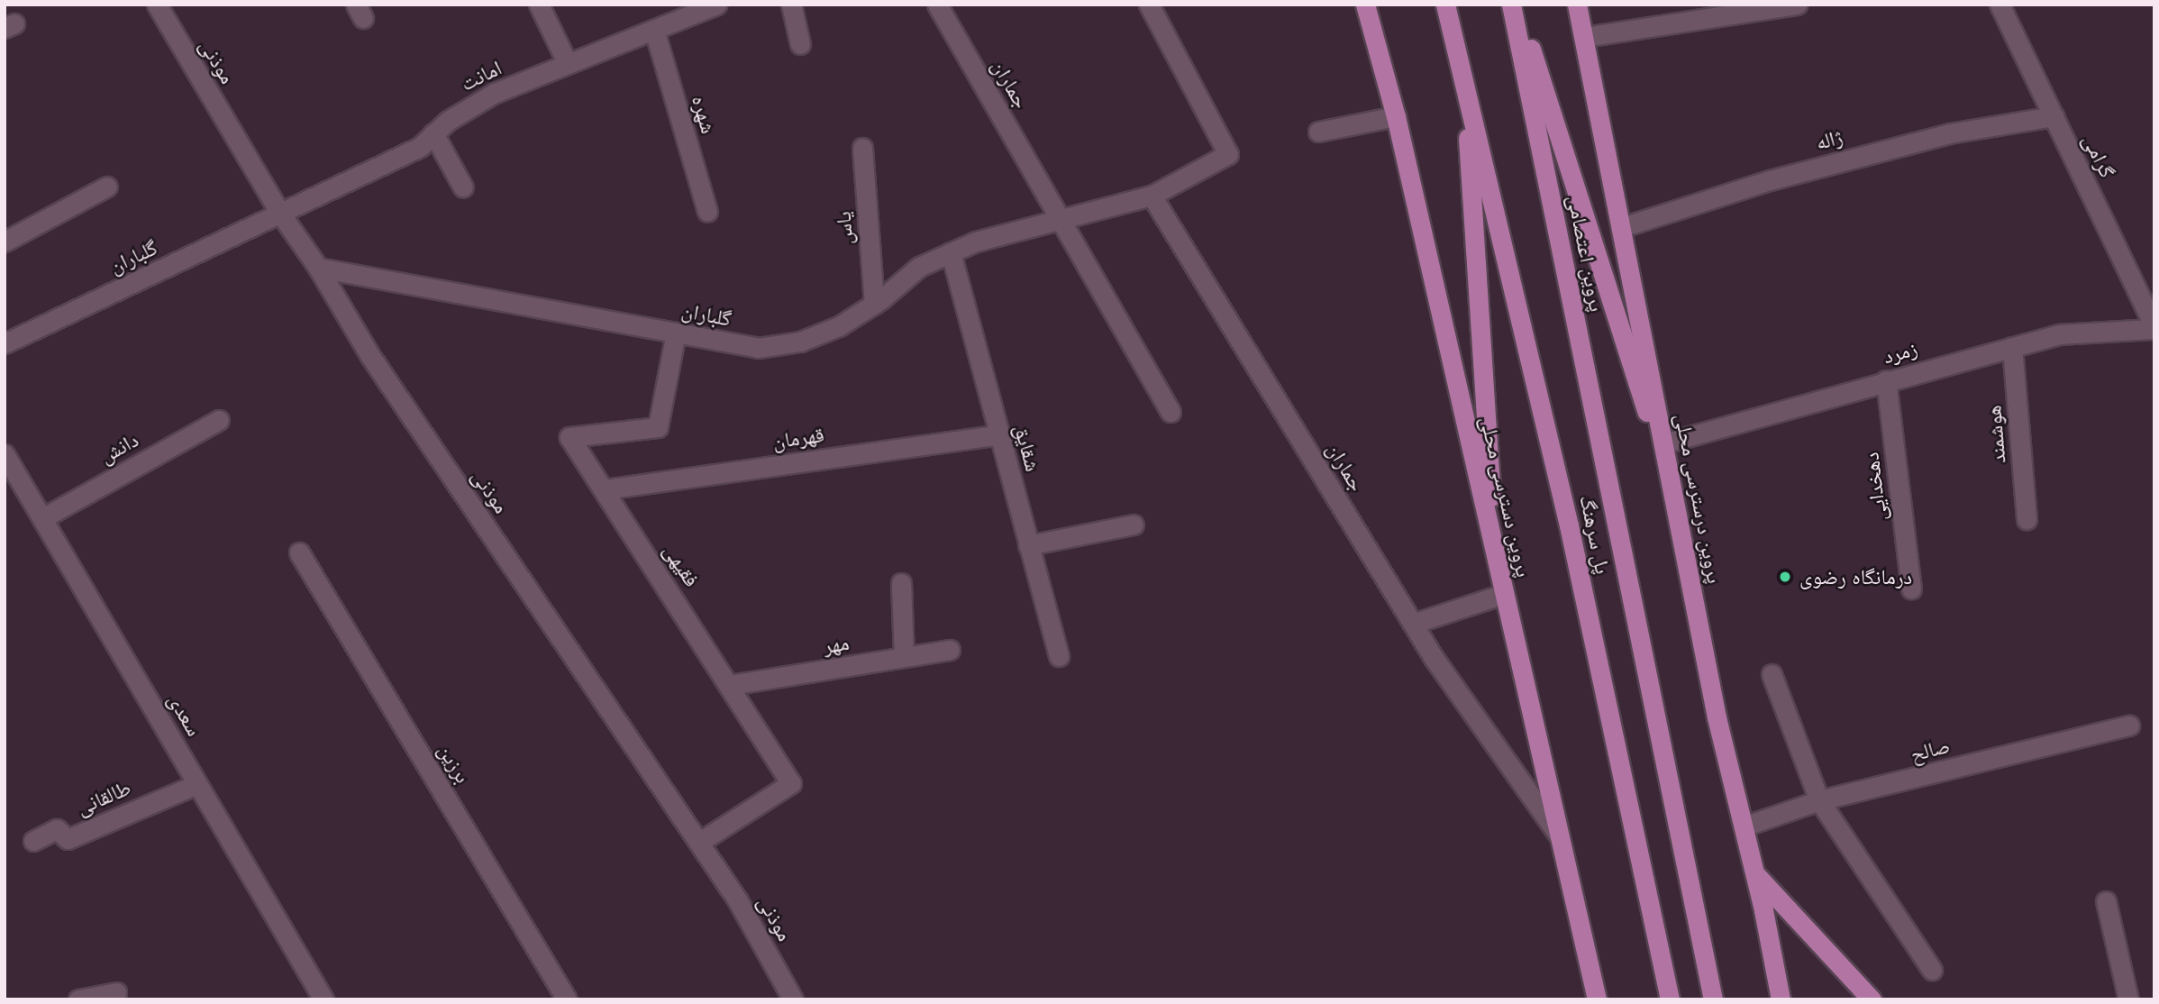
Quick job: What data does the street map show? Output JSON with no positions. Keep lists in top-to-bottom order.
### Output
{
  "streets": {
    "main road": [
      "پروین اعتصامی",
      "پروین دسترسی محلی",
      "پروین درسترسی محلی",
      "پل سرهنگ"
    ],
    "street": [
      "موذنی",
      "امانت",
      "جماران",
      "شهره",
      "ژاله",
      "گرامی",
      "یاس",
      "گلباران",
      "زمرد",
      "هوشمند",
      "قهرمان",
      "دانش",
      "شقایق",
      "دهخدایی",
      "فقیهی",
      "مهر",
      "سعدی",
      "صالح",
      "برزین",
      "طالقانی"
    ]
  },
  "crossings": [
    ["موذنی", "امانت"],
    ["موذنی", "گلباران"],
    ["موذنی", "فقیهی"],
    ["امانت", "شهره"],
    ["امانت", "گلباران"],
    ["جماران", "گلباران"],
    ["جماران", "پروین دسترسی محلی"],
    ["ژاله", "گرامی"],
    ["ژاله", "پروین درسترسی محلی"],
    ["گرامی", "زمرد"],
    ["یاس", "گلباران"],
    ["پروین اعتصامی", "پل سرهنگ"],
    ["گلباران", "شقایق"],
    ["گلباران", "فقیهی"],
    ["زمرد", "هوشمند"],
    ["زمرد", "دهخدایی"],
    ["زمرد", "پروین درسترسی محلی"],
    ["قهرمان", "شقایق"],
    ["قهرمان", "فقیهی"],
    ["دانش", "سعدی"],
    ["پروین درسترسی محلی", "صالح"],
    ["فقیهی", "مهر"],
    ["سعدی", "طالقانی"]
  ],
  "places": ["درمانگاه رضوی"]
}
